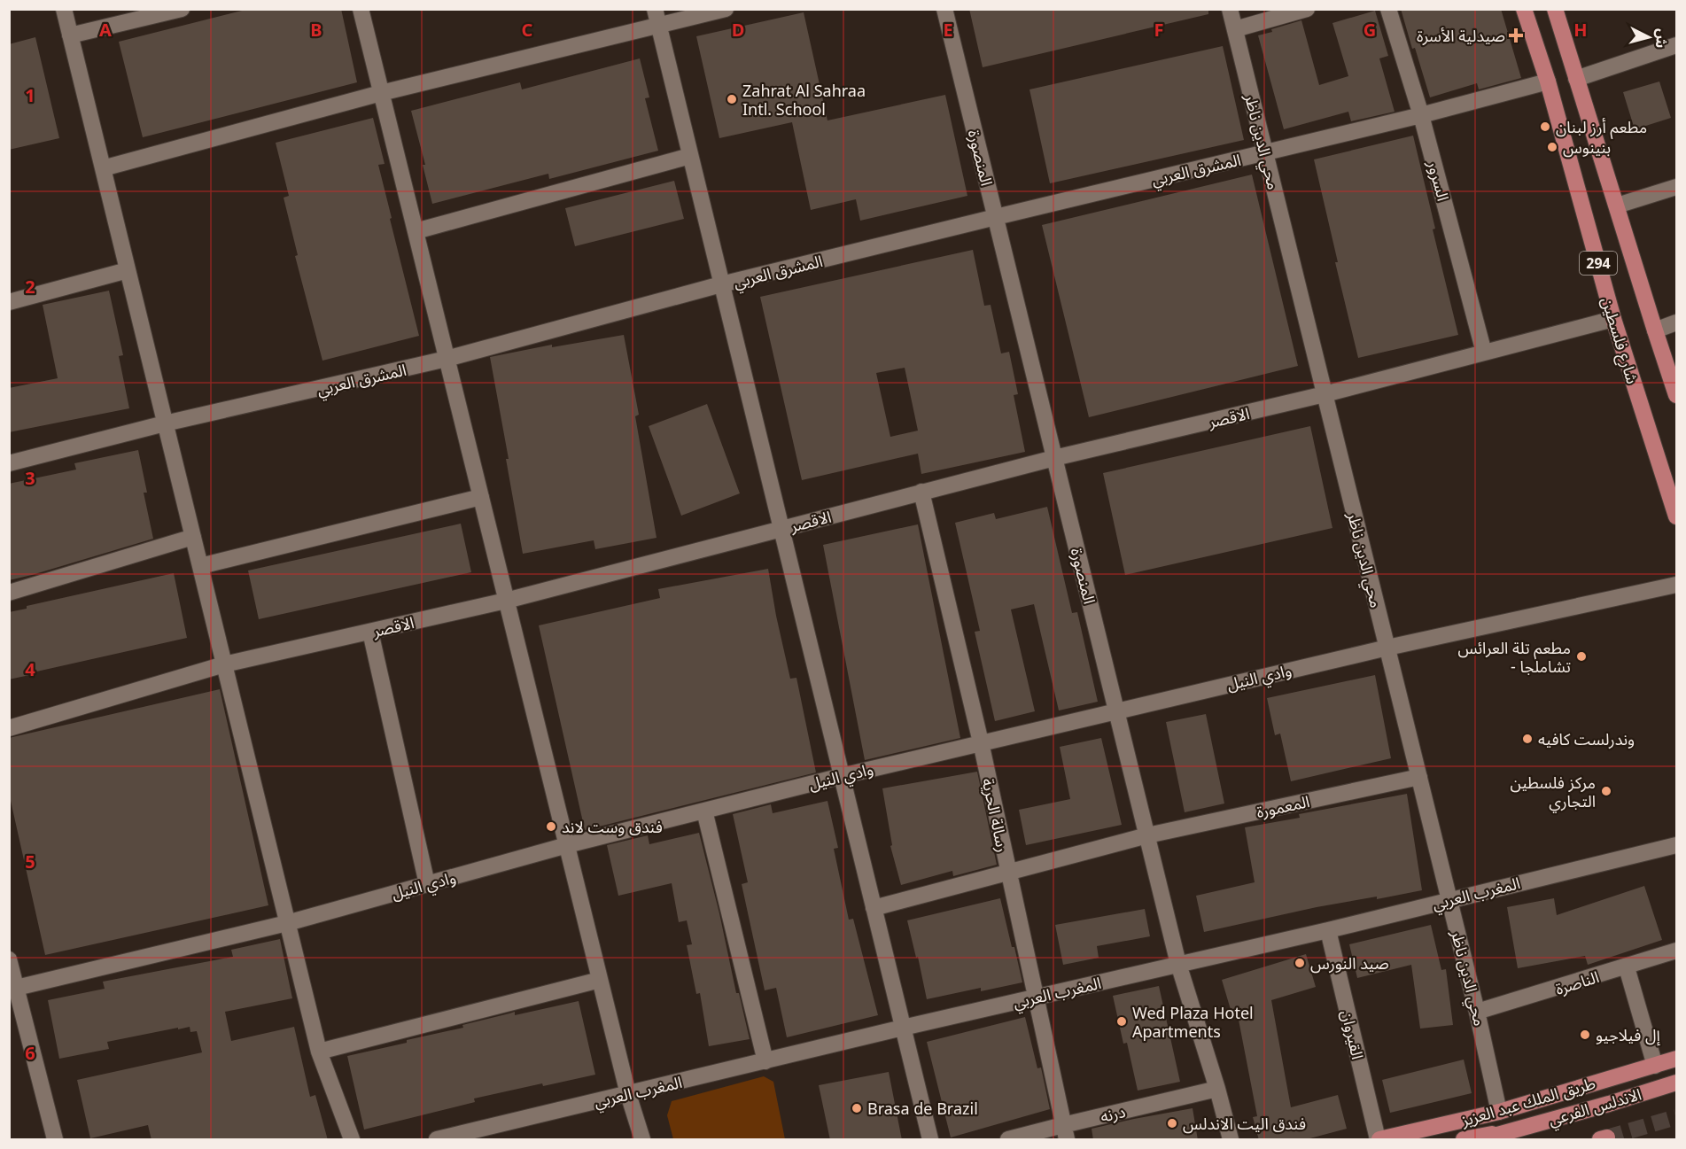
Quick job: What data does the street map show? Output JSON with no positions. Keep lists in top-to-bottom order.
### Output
{
  "streets": {
    "main road": [
      "294",
      "شارع فلسطين",
      "طريق الملك عبد العزيز",
      "الاندلس الفرعي"
    ],
    "street": [
      "محي الدين ناظر",
      "المنصورة",
      "المشرق العربي",
      "السرور",
      "الاقصر",
      "وادي النيل",
      "المعمورة",
      "رسالة الحرية",
      "المغرب العربي",
      "الناصرة",
      "القيروان",
      "درنه"
    ]
  },
  "crossings": [
    ["محي الدين ناظر", "المشرق العربي"],
    ["محي الدين ناظر", "الاقصر"],
    ["محي الدين ناظر", "وادي النيل"],
    ["محي الدين ناظر", "المعمورة"],
    ["محي الدين ناظر", "المغرب العربي"],
    ["محي الدين ناظر", "الناصرة"],
    ["محي الدين ناظر", "طريق الملك عبد العزيز"],
    ["المنصورة", "المشرق العربي"],
    ["المنصورة", "الاقصر"],
    ["المنصورة", "وادي النيل"],
    ["المنصورة", "المعمورة"],
    ["المنصورة", "المغرب العربي"],
    ["المنصورة", "درنه"],
    ["المشرق العربي", "السرور"],
    ["المشرق العربي", "شارع فلسطين"],
    ["السرور", "الاقصر"],
    ["شارع فلسطين", "الاقصر"],
    ["الاقصر", "رسالة الحرية"],
    ["وادي النيل", "رسالة الحرية"],
    ["المعمورة", "رسالة الحرية"],
    ["رسالة الحرية", "المغرب العربي"],
    ["رسالة الحرية", "درنه"],
    ["المغرب العربي", "القيروان"],
    ["القيروان", "طريق الملك عبد العزيز"]
  ],
  "places": {
    "health": ["صيدلية الأسرة"],
    "other": [
      "Zahrat Al Sahraa Intl. School",
      "مطعم أرز لبنان",
      "بنينوس",
      "مطعم تلة العرائس - تشاملجا",
      "وندرلست كافيه",
      "مركز فلسطين التجاري",
      "فندق وست لاند",
      "صيد النورس",
      "Wed Plaza Hotel Apartments",
      "إل فيلاجيو",
      "Brasa de Brazil",
      "فندق اليت الاندلس"
    ]
  },
  "north": "right",
  "grid": {
    "columns": [
      "A",
      "B",
      "C",
      "D",
      "E",
      "F",
      "G",
      "H"
    ],
    "rows": [
      "1",
      "2",
      "3",
      "4",
      "5",
      "6"
    ]
  }
}
